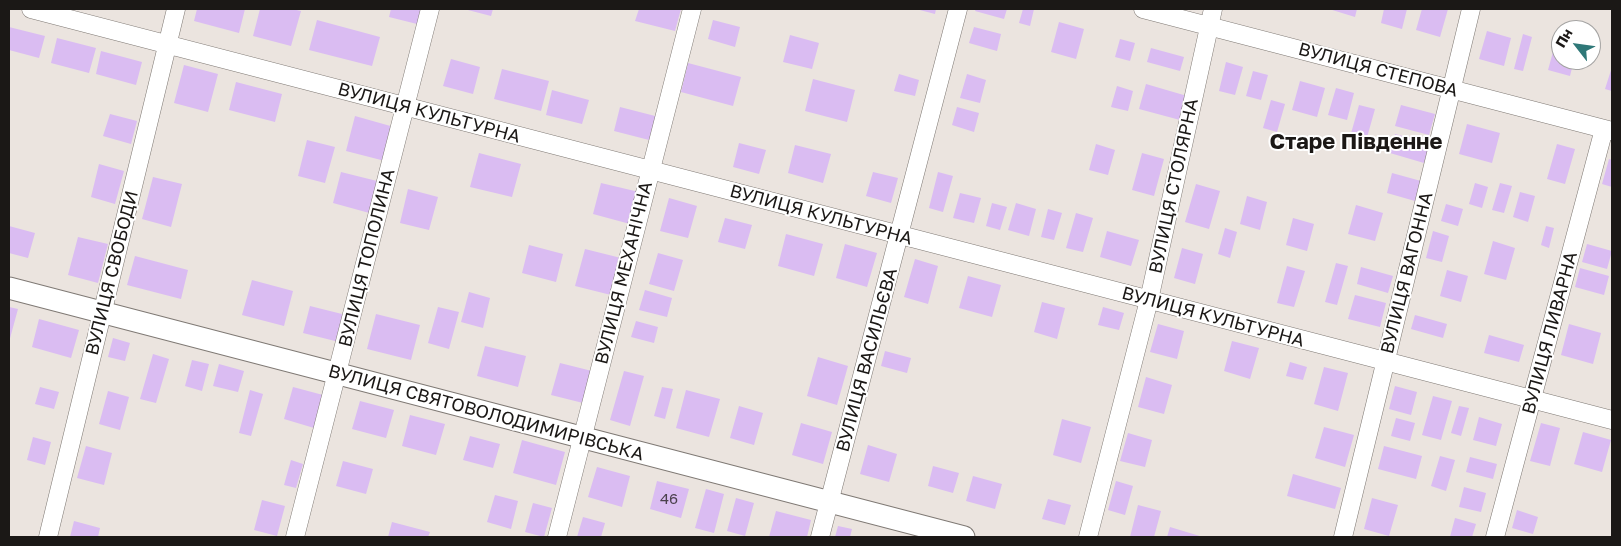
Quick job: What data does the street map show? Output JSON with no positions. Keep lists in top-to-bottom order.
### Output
{
  "streets": {
    "street": [
      "ВУЛИЦЯ СТЕПОВА",
      "ВУЛИЦЯ КУЛЬТУРНА",
      "ВУЛИЦЯ СТОЛЯРНА",
      "ВУЛИЦЯ ТОПОЛИНА",
      "ВУЛИЦЯ СВОБОДИ",
      "ВУЛИЦЯ МЕХАНІЧНА",
      "ВУЛИЦЯ ВАГОННА",
      "ВУЛИЦЯ ЛИВАРНА",
      "ВУЛИЦЯ ВАСИЛЬЄВА",
      "ВУЛИЦЯ СВЯТОВОЛОДИМИРІВСЬКА"
    ]
  },
  "crossings": [
    ["ВУЛИЦЯ СТЕПОВА", "ВУЛИЦЯ СТОЛЯРНА"],
    ["ВУЛИЦЯ СТЕПОВА", "ВУЛИЦЯ ВАГОННА"],
    ["ВУЛИЦЯ СТЕПОВА", "ВУЛИЦЯ ЛИВАРНА"],
    ["ВУЛИЦЯ КУЛЬТУРНА", "ВУЛИЦЯ СТОЛЯРНА"],
    ["ВУЛИЦЯ КУЛЬТУРНА", "ВУЛИЦЯ ТОПОЛИНА"],
    ["ВУЛИЦЯ КУЛЬТУРНА", "ВУЛИЦЯ СВОБОДИ"],
    ["ВУЛИЦЯ КУЛЬТУРНА", "ВУЛИЦЯ МЕХАНІЧНА"],
    ["ВУЛИЦЯ КУЛЬТУРНА", "ВУЛИЦЯ ВАГОННА"],
    ["ВУЛИЦЯ КУЛЬТУРНА", "ВУЛИЦЯ ЛИВАРНА"],
    ["ВУЛИЦЯ КУЛЬТУРНА", "ВУЛИЦЯ ВАСИЛЬЄВА"],
    ["ВУЛИЦЯ ТОПОЛИНА", "ВУЛИЦЯ СВЯТОВОЛОДИМИРІВСЬКА"],
    ["ВУЛИЦЯ СВОБОДИ", "ВУЛИЦЯ СВЯТОВОЛОДИМИРІВСЬКА"],
    ["ВУЛИЦЯ МЕХАНІЧНА", "ВУЛИЦЯ СВЯТОВОЛОДИМИРІВСЬКА"],
    ["ВУЛИЦЯ ВАСИЛЬЄВА", "ВУЛИЦЯ СВЯТОВОЛОДИМИРІВСЬКА"]
  ],
  "districts": ["Старе Південне"],
  "house_numbers": ["46"],
  "north": "top left"
}
